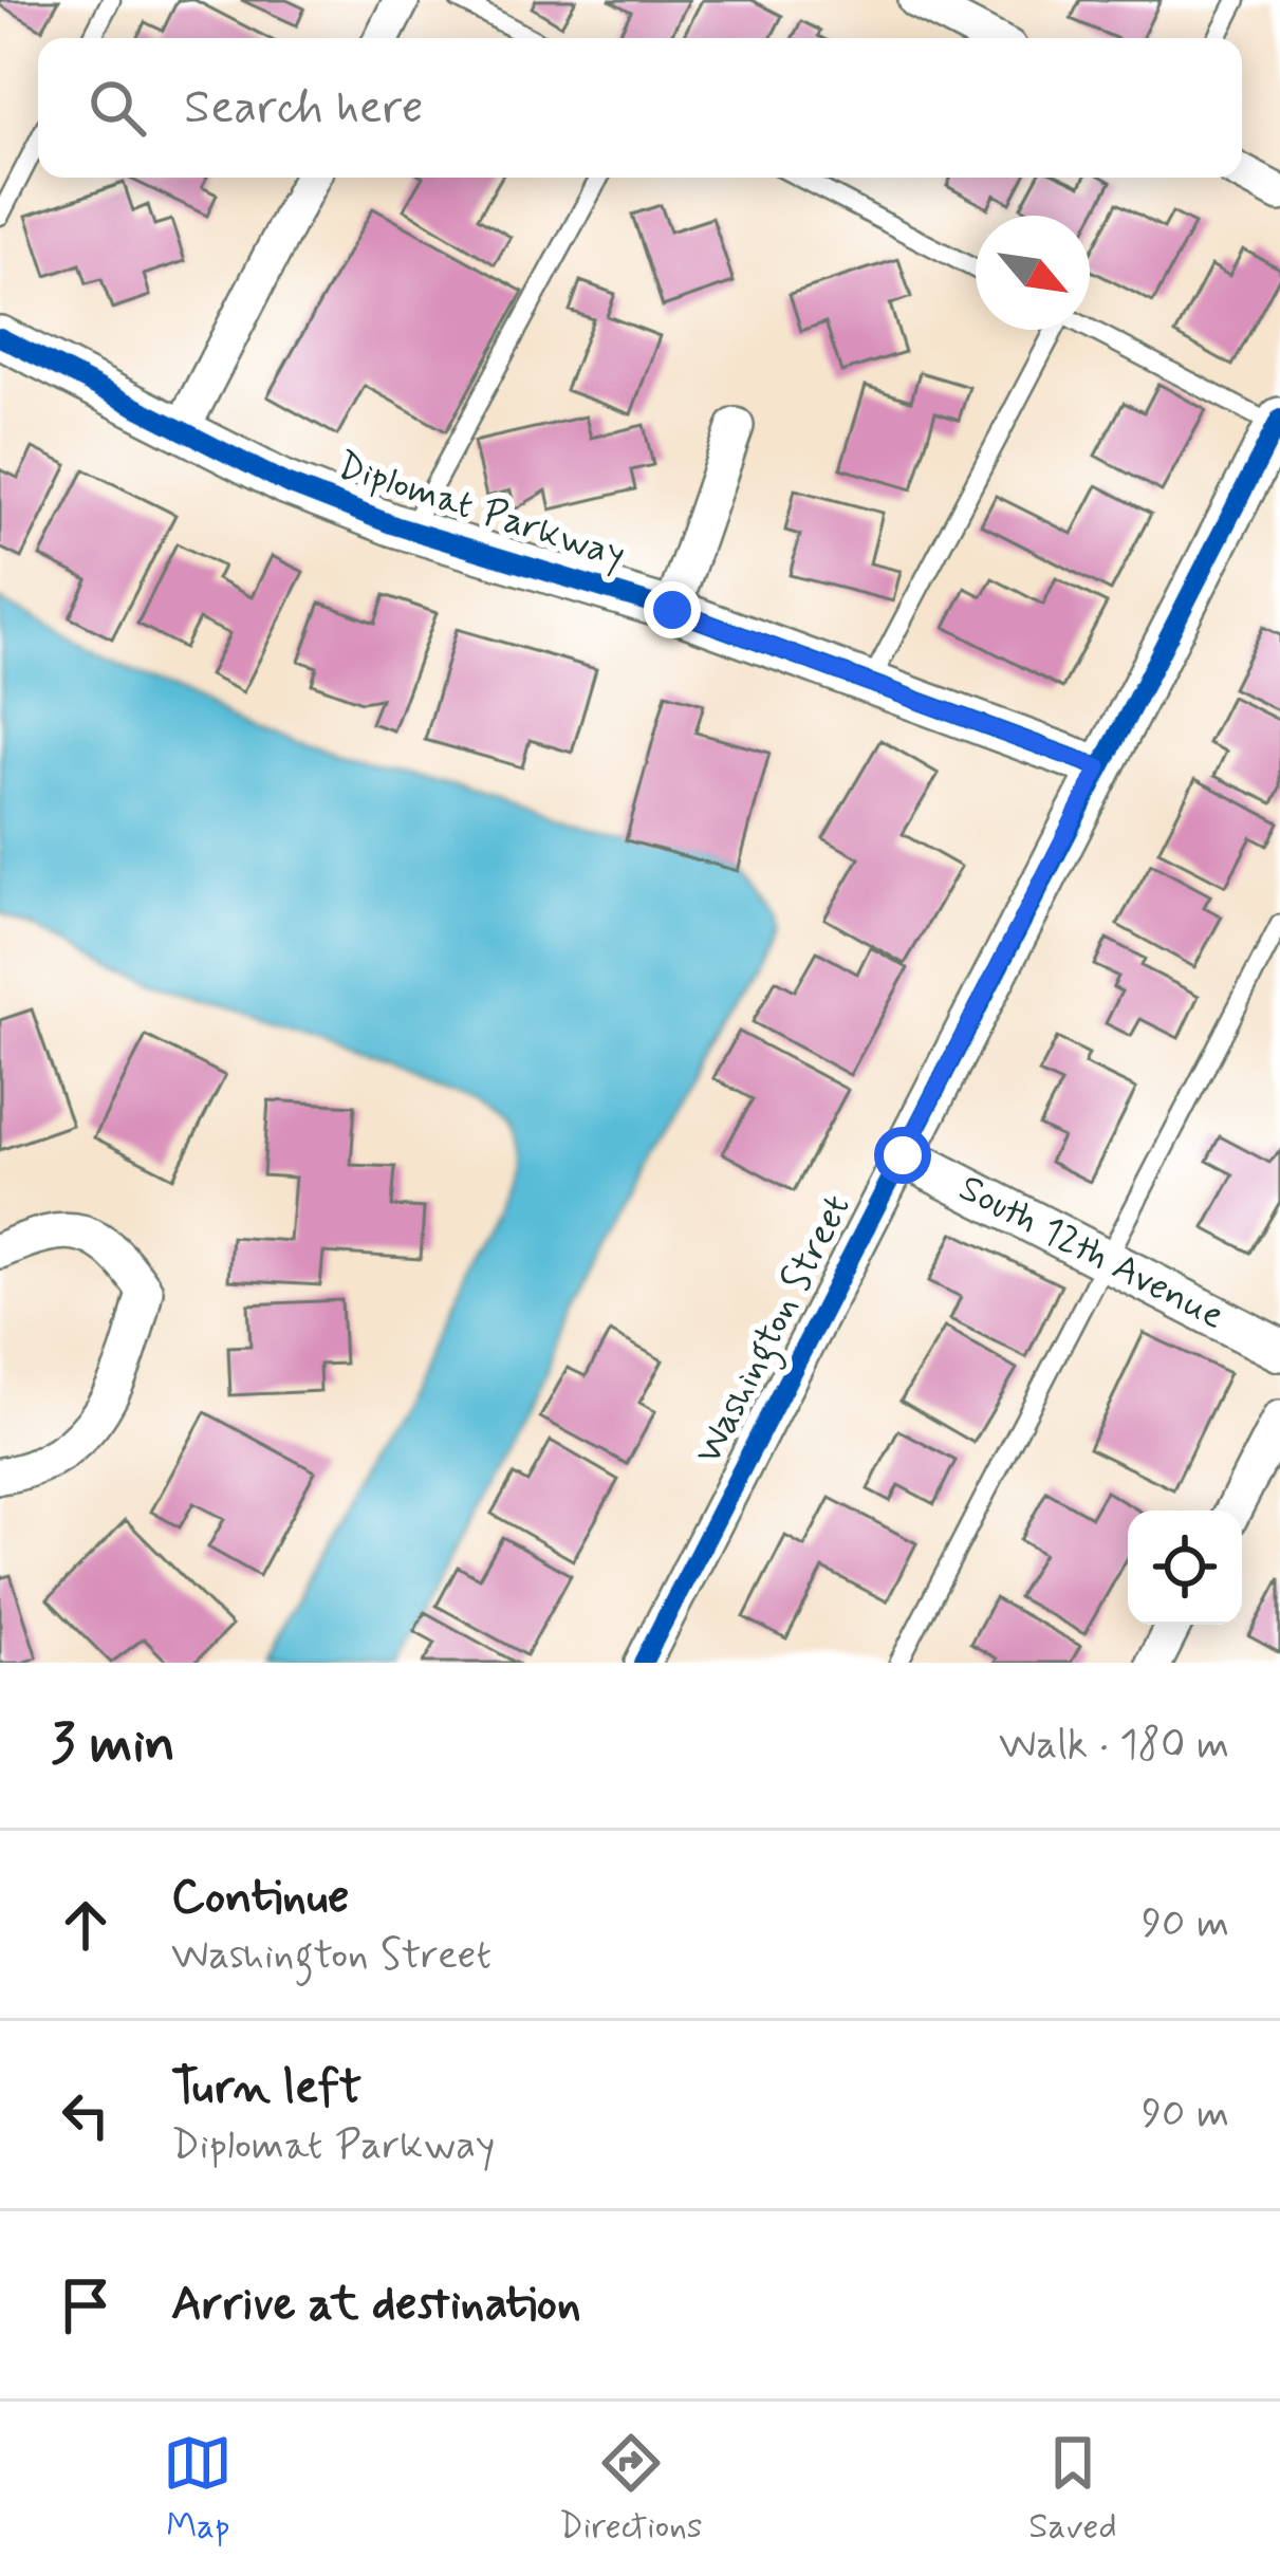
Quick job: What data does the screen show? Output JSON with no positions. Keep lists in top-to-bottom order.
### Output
{
  "streets": {
    "street": ["Diplomat Parkway", "South 12th Avenue", "Washington Street"]
  },
  "crossings": [
    ["Diplomat Parkway", "Washington Street"],
    ["South 12th Avenue", "Washington Street"]
  ],
  "north": "bottom right",
  "page": {
    "search": "Search here",
    "heading": ["3 min", "Walk · 180 m"],
    "list": [
      ["Continue", "Washington Street", "90 m"],
      ["Turn left", "Diplomat Parkway", "90 m"],
      "Arrive at destination"
    ],
    "nav": ["Map", "Directions", "Saved"]
  }
}
